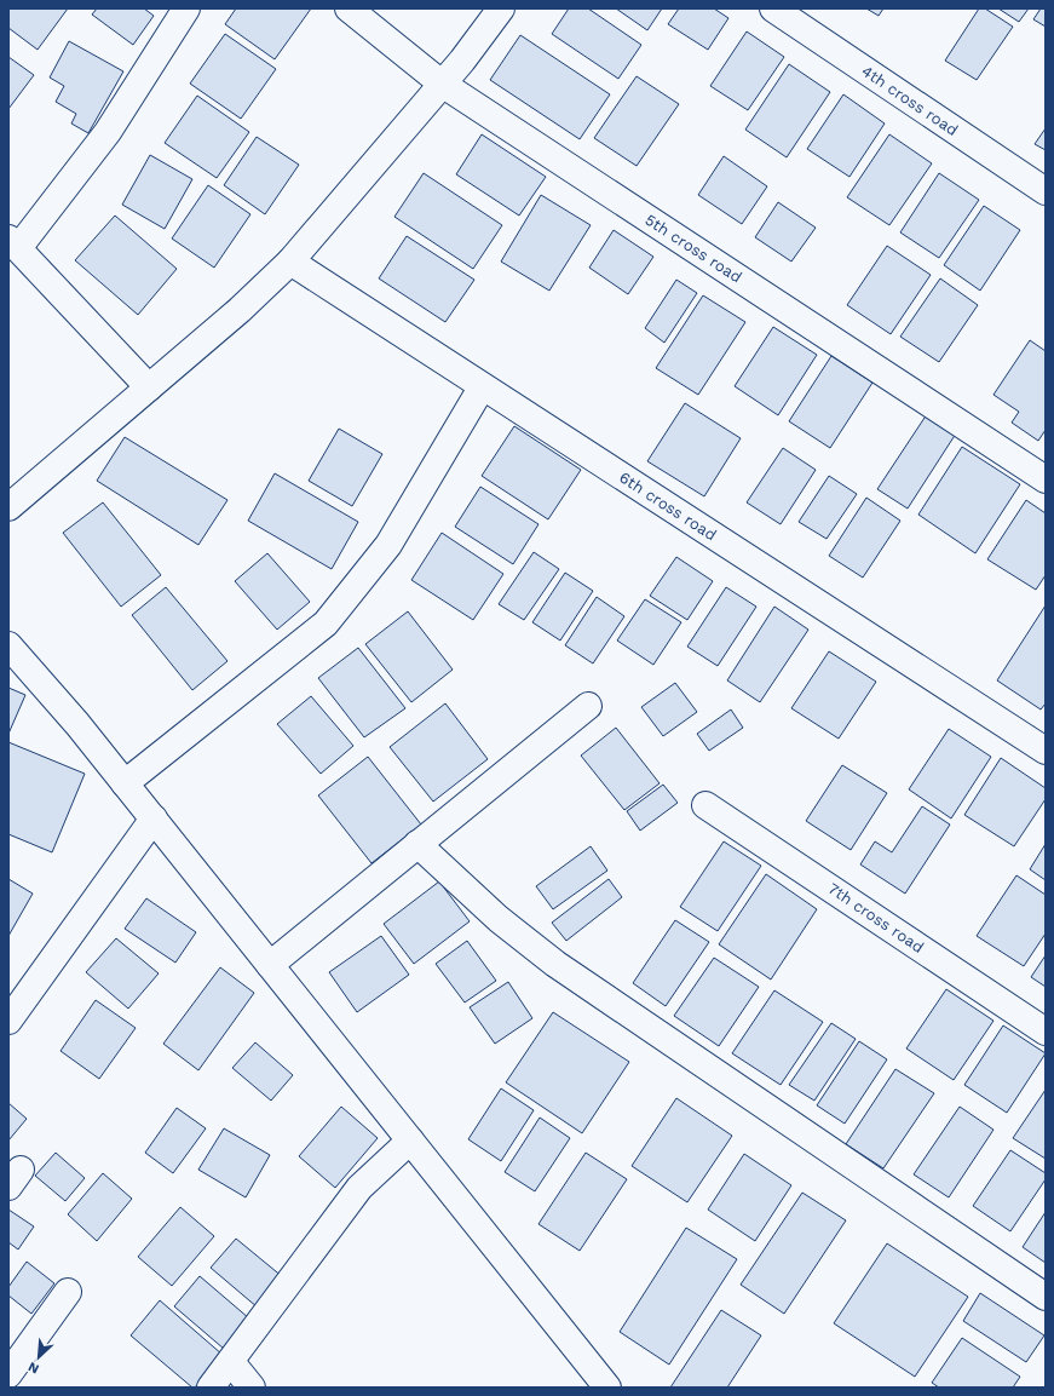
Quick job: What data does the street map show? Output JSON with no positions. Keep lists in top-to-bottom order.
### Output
{
  "streets": {
    "street": [
      "4th cross road",
      "5th cross road",
      "6th cross road",
      "7th cross road"
    ]
  },
  "north": "bottom left"
}
